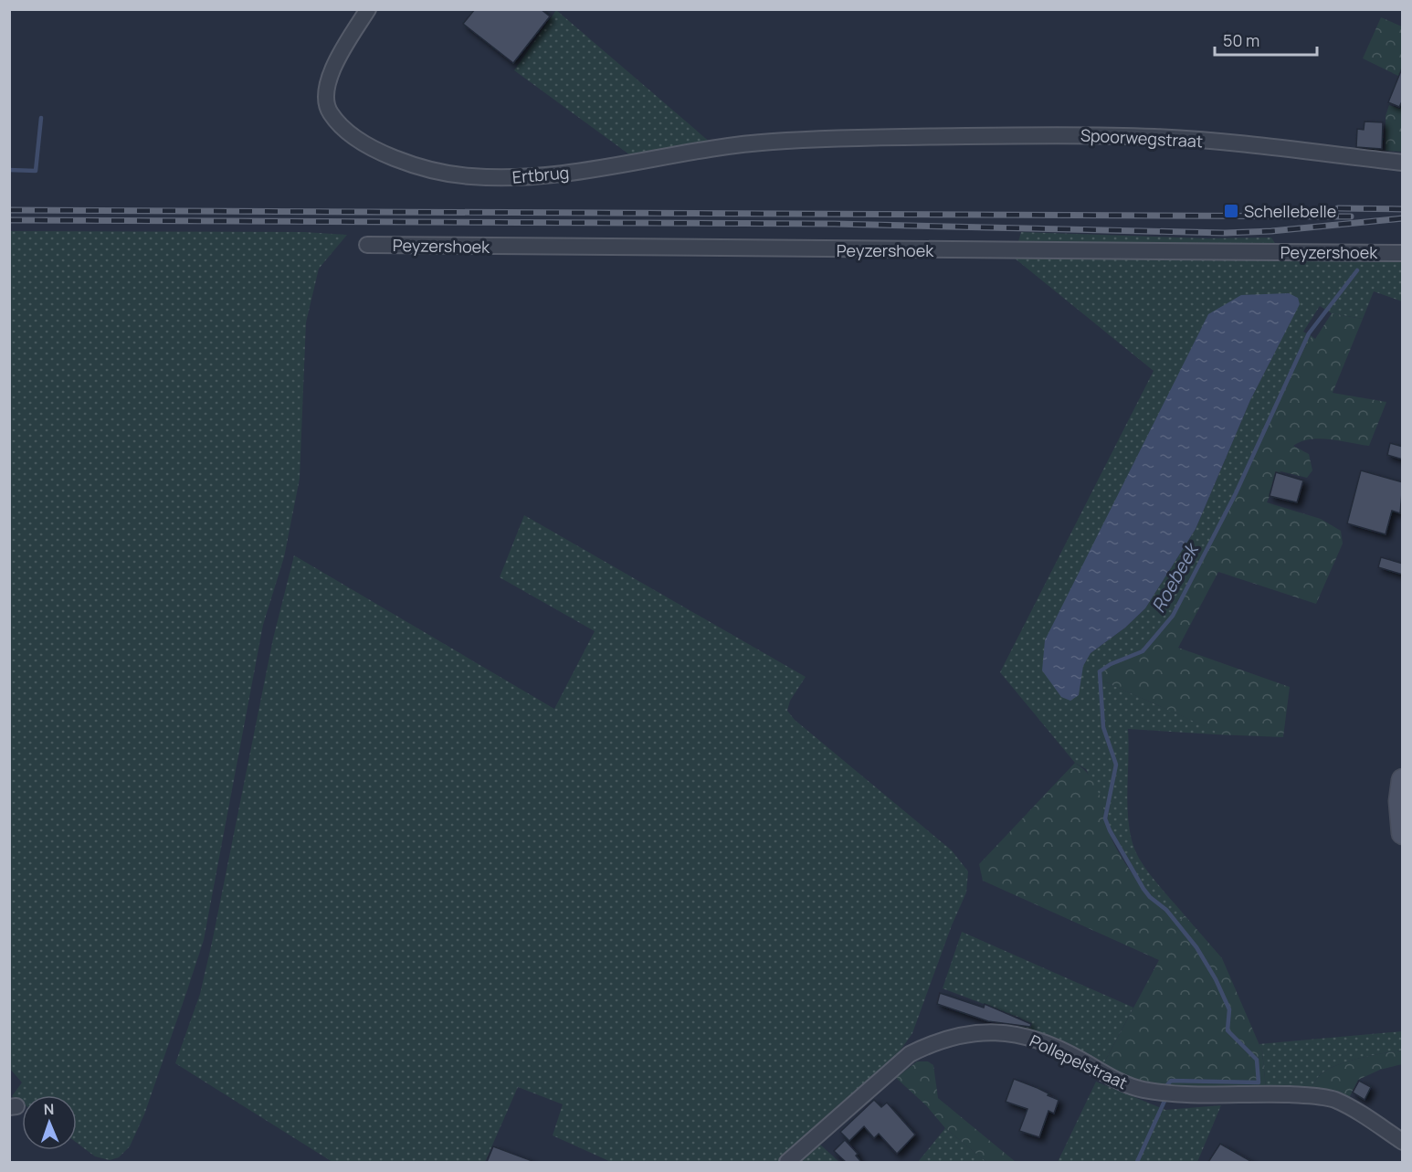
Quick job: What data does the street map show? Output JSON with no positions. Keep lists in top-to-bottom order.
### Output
{
  "streets": {
    "street": [
      "Spoorwegstraat",
      "Ertbrug",
      "Peyzershoek",
      "Pollepelstraat"
    ]
  },
  "crossings": [
    ["Spoorwegstraat", "Ertbrug"]
  ],
  "water": ["Roebeek"],
  "places": {
    "transit": ["Schellebelle"]
  },
  "scale_bar": "50 m",
  "north": "top"
}
